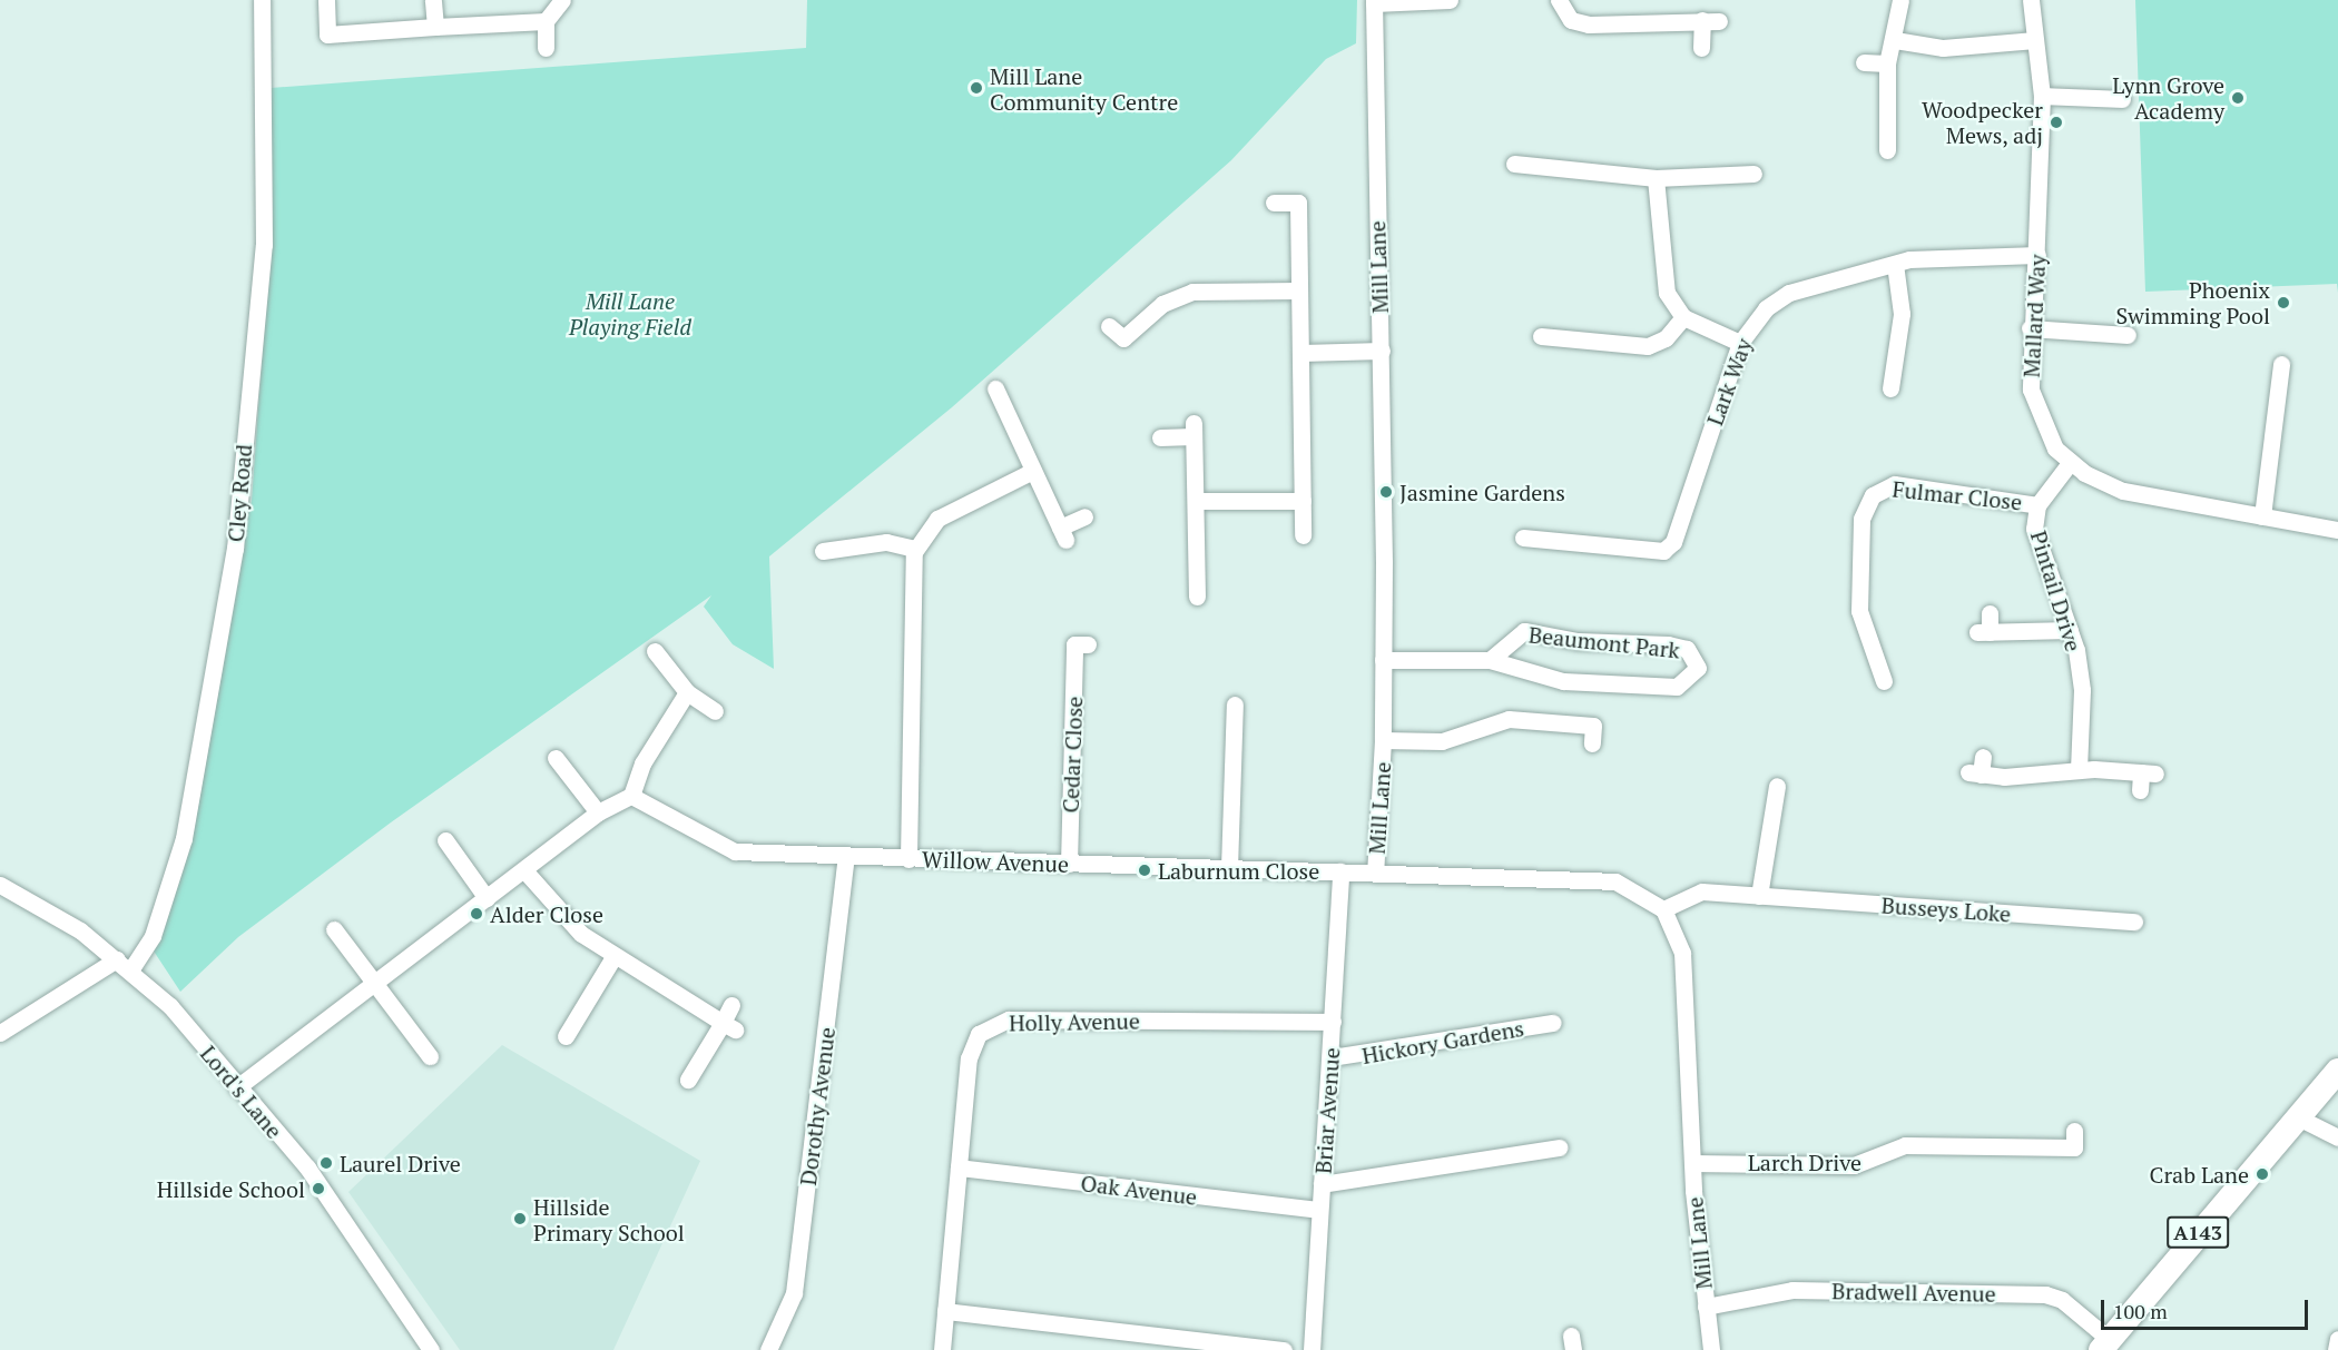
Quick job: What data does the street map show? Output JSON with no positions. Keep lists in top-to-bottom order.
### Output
{
  "streets": {
    "highway": ["A143"],
    "street": [
      "Mill Lane",
      "Mallard Way",
      "Lark Way",
      "Cley Road",
      "Fulmar Close",
      "Pintail Drive",
      "Beaumont Park",
      "Cedar Close",
      "Willow Avenue",
      "Busseys Loke",
      "Holly Avenue",
      "Hickory Gardens",
      "Lord's Lane",
      "Dorothy Avenue",
      "Briar Avenue",
      "Larch Drive",
      "Oak Avenue",
      "Bradwell Avenue"
    ]
  },
  "crossings": [
    ["Mill Lane", "Beaumont Park"],
    ["Mill Lane", "Willow Avenue"],
    ["Mill Lane", "Busseys Loke"],
    ["Mill Lane", "Larch Drive"],
    ["Mill Lane", "Bradwell Avenue"],
    ["Mallard Way", "Lark Way"],
    ["Mallard Way", "Pintail Drive"],
    ["Cley Road", "Lord's Lane"],
    ["Fulmar Close", "Pintail Drive"],
    ["Cedar Close", "Willow Avenue"],
    ["Willow Avenue", "Dorothy Avenue"],
    ["Willow Avenue", "Briar Avenue"],
    ["Holly Avenue", "Briar Avenue"],
    ["Holly Avenue", "Oak Avenue"],
    ["Hickory Gardens", "Briar Avenue"],
    ["Briar Avenue", "Oak Avenue"],
    ["A143", "Bradwell Avenue"]
  ],
  "parks": ["Mill Lane Playing Field"],
  "places": [
    "Mill Lane Community Centre",
    "Lynn Grove Academy",
    "Woodpecker Mews, adj",
    "Phoenix Swimming Pool",
    "Jasmine Gardens",
    "Laburnum Close",
    "Alder Close",
    "Laurel Drive",
    "Crab Lane",
    "Hillside School",
    "Hillside Primary School"
  ],
  "scale_bar": "100 m"
}
